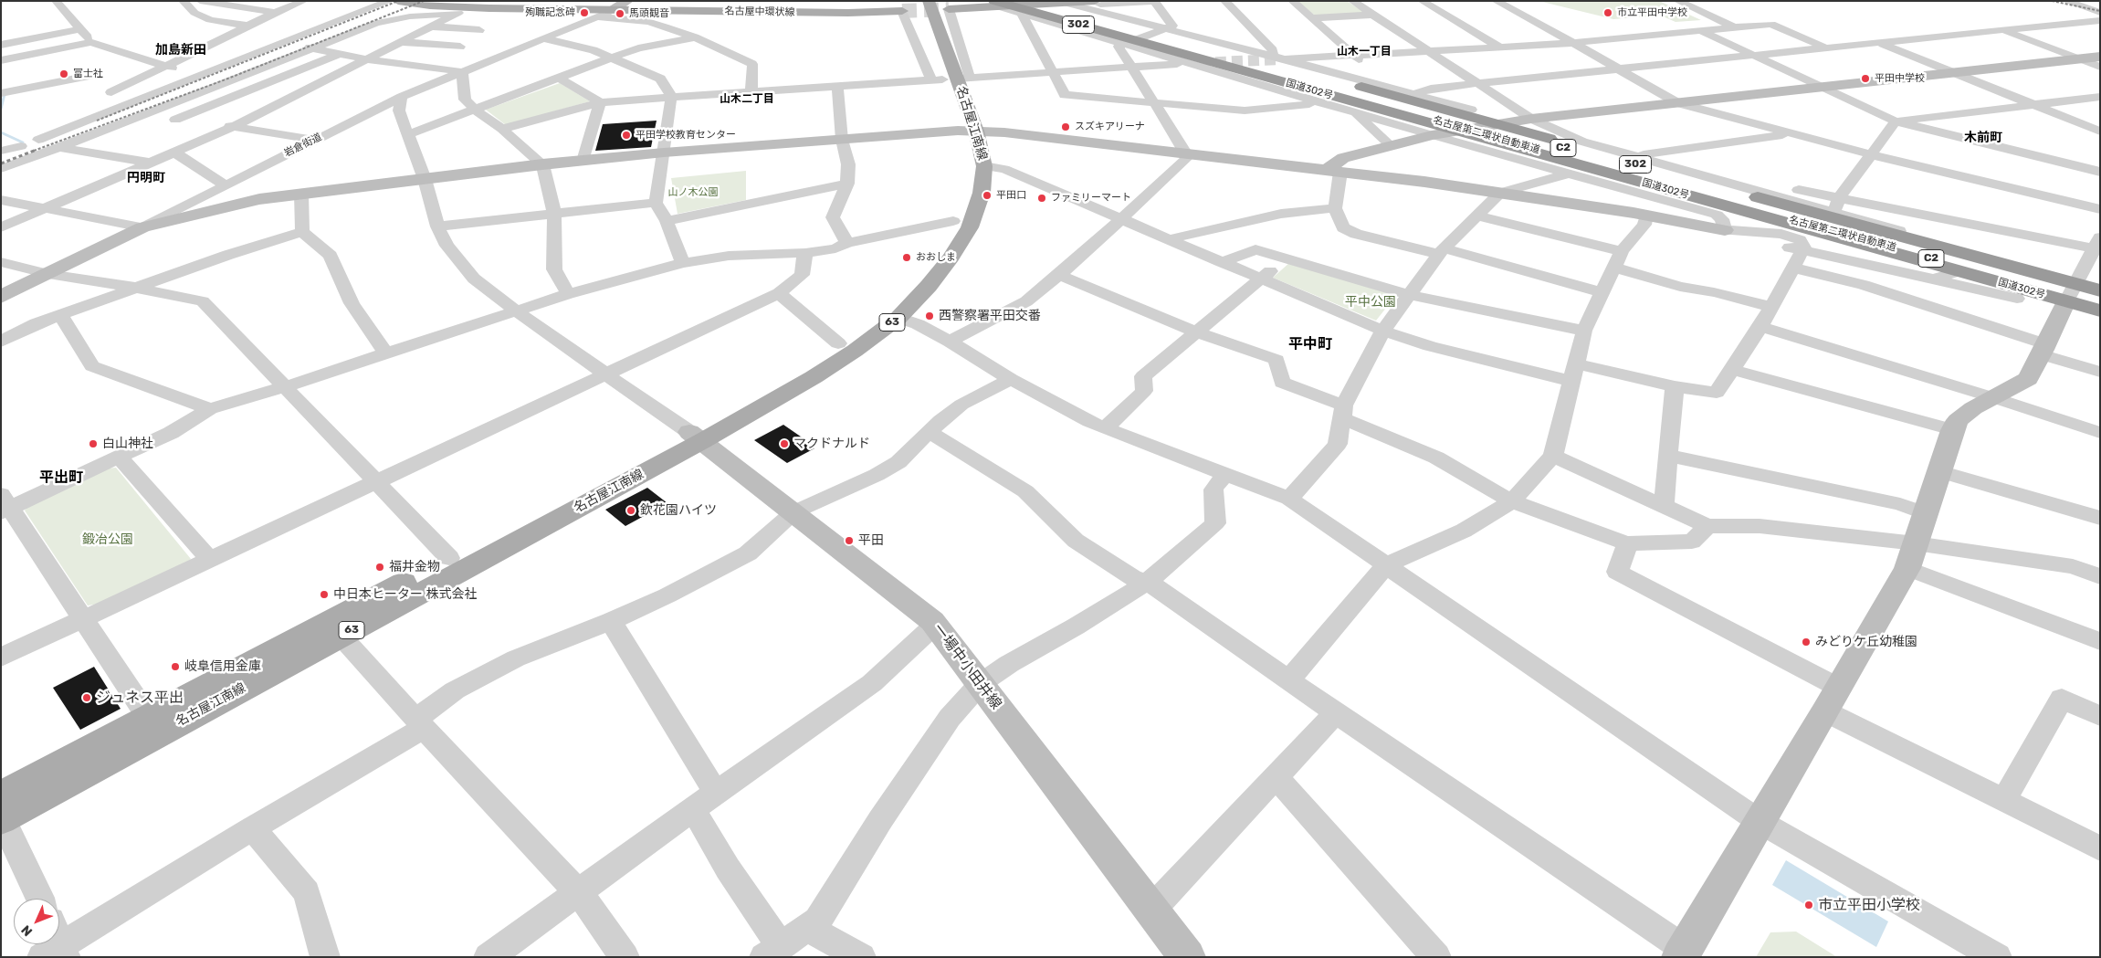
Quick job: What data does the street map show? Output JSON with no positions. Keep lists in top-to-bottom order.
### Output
{
  "streets": {
    "highway": [
      "302",
      "国道302号",
      "名古屋第二環状自動車道",
      "C2"
    ],
    "main road": ["名古屋中環状線", "名古屋江南線", "63"],
    "street": ["岩倉街道", "一場中小田井線"]
  },
  "crossings": [
    ["名古屋中環状線", "名古屋江南線"],
    ["名古屋中環状線", "岩倉街道"],
    ["302", "国道302号"],
    ["302", "名古屋第二環状自動車道"],
    ["名古屋江南線", "一場中小田井線"]
  ],
  "districts": [
    "加島新田",
    "山木一丁目",
    "山木二丁目",
    "木前町",
    "円明町",
    "平中町",
    "平出町"
  ],
  "parks": ["山ノ木公園", "平中公園", "鍛冶公園"],
  "places": [
    "殉職記念碑",
    "市立平田中学校",
    "馬頭観音",
    "富士社",
    "平田中学校",
    "スズキアリーナ",
    "平田学校教育センター",
    "平田口",
    "ファミリーマート",
    "おおしま",
    "西警察署平田交番",
    "白山神社",
    "マクドナルド",
    "欽花園ハイツ",
    "平田",
    "福井金物",
    "中日本ヒーター 株式会社",
    "みどりケ丘幼稚園",
    "岐阜信用金庫",
    "ジュネス平出",
    "市立平田小学校"
  ],
  "north": "bottom left"
}
